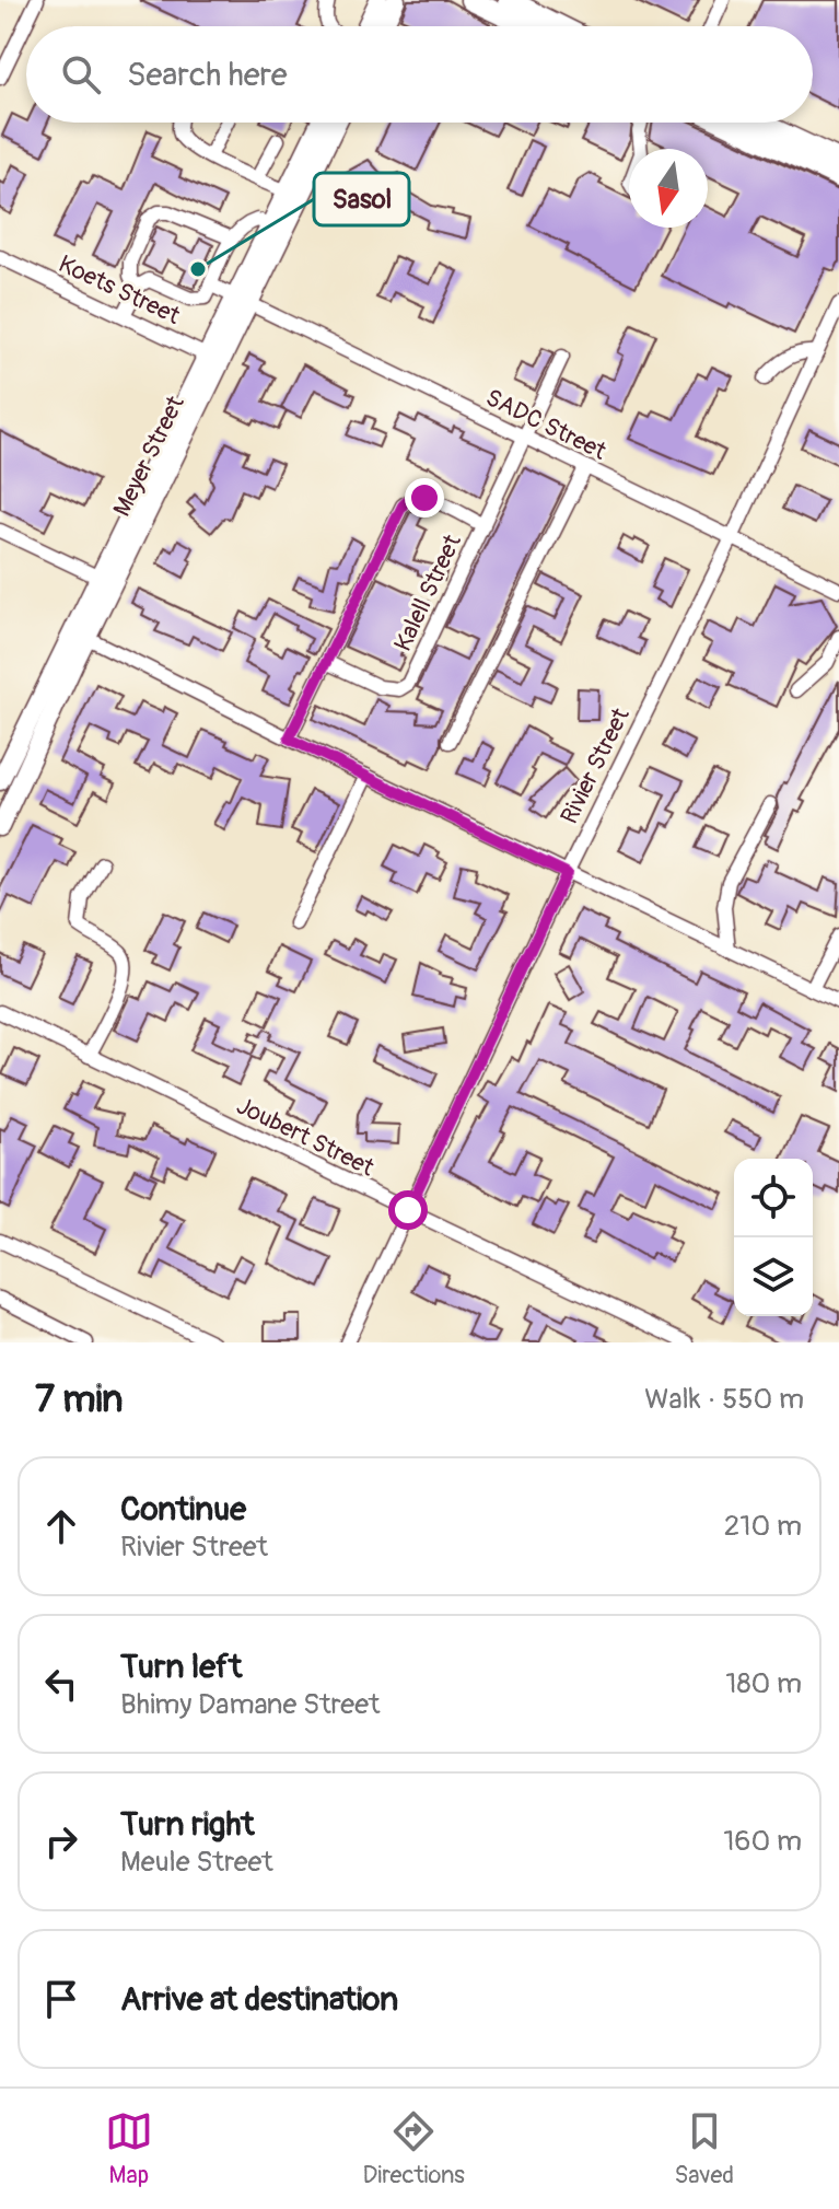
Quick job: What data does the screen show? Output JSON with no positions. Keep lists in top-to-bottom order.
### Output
{
  "streets": {
    "main road": ["Meyer Street"],
    "street": [
      "Koets Street",
      "SADC Street",
      "Kalell Street",
      "Rivier Street",
      "Joubert Street"
    ]
  },
  "crossings": [
    ["Koets Street", "Meyer Street"],
    ["SADC Street", "Meyer Street"],
    ["SADC Street", "Kalell Street"],
    ["SADC Street", "Rivier Street"],
    ["Rivier Street", "Joubert Street"]
  ],
  "places": ["Sasol"],
  "north": "bottom",
  "page": {
    "search": "Search here",
    "heading": ["7 min", "Walk · 550 m"],
    "list": [
      ["Continue", "Rivier Street", "210 m"],
      ["Turn left", "Bhimy Damane Street", "180 m"],
      ["Turn right", "Meule Street", "160 m"],
      "Arrive at destination"
    ],
    "nav": ["Map", "Directions", "Saved"]
  }
}
